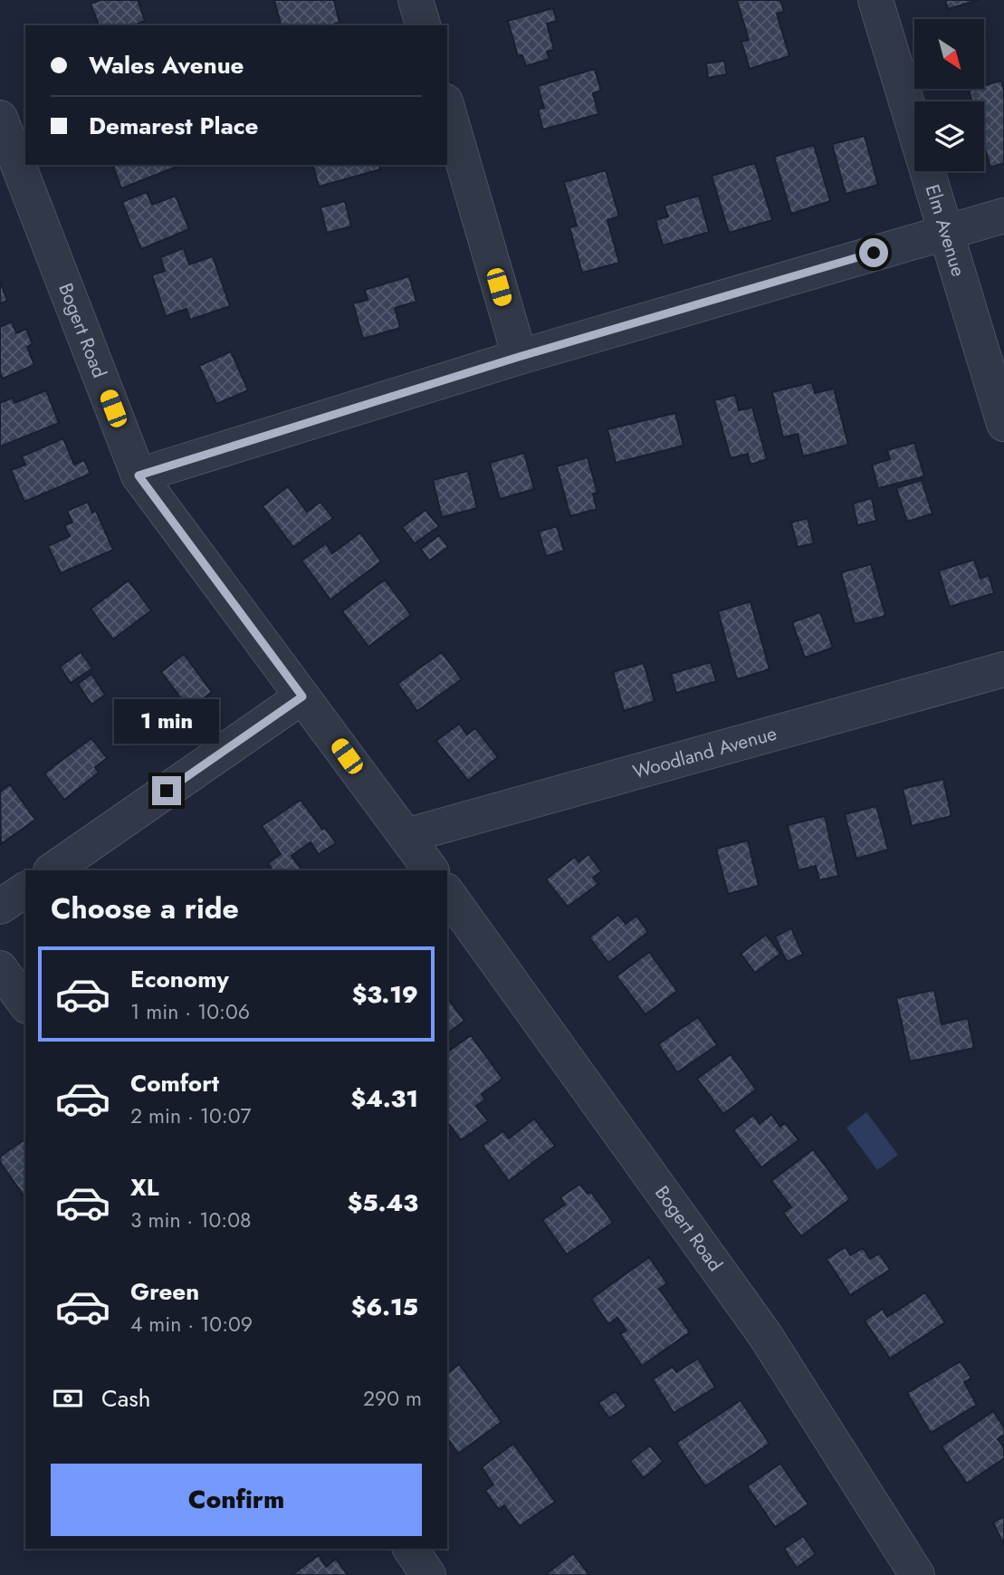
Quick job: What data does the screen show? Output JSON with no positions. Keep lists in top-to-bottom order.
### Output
{
  "streets": {
    "street": ["Elm Avenue", "Bogert Road", "Woodland Avenue"]
  },
  "crossings": [
    ["Bogert Road", "Woodland Avenue"]
  ],
  "north": "bottom right",
  "page": {
    "banner": ["Wales Avenue", "Demarest Place"],
    "bubble": "1 min",
    "heading": "Choose a ride",
    "list": [
      {
        "name": "Economy",
        "note": "1 min · 10:06",
        "value": "$3.19"
      },
      {
        "name": "Comfort",
        "note": "2 min · 10:07",
        "value": "$4.31"
      },
      {
        "name": "XL",
        "note": "3 min · 10:08",
        "value": "$5.43"
      },
      {
        "name": "Green",
        "note": "4 min · 10:09",
        "value": "$6.15"
      }
    ],
    "pay": ["Cash", "290 m"],
    "buttons": "Confirm"
  }
}
